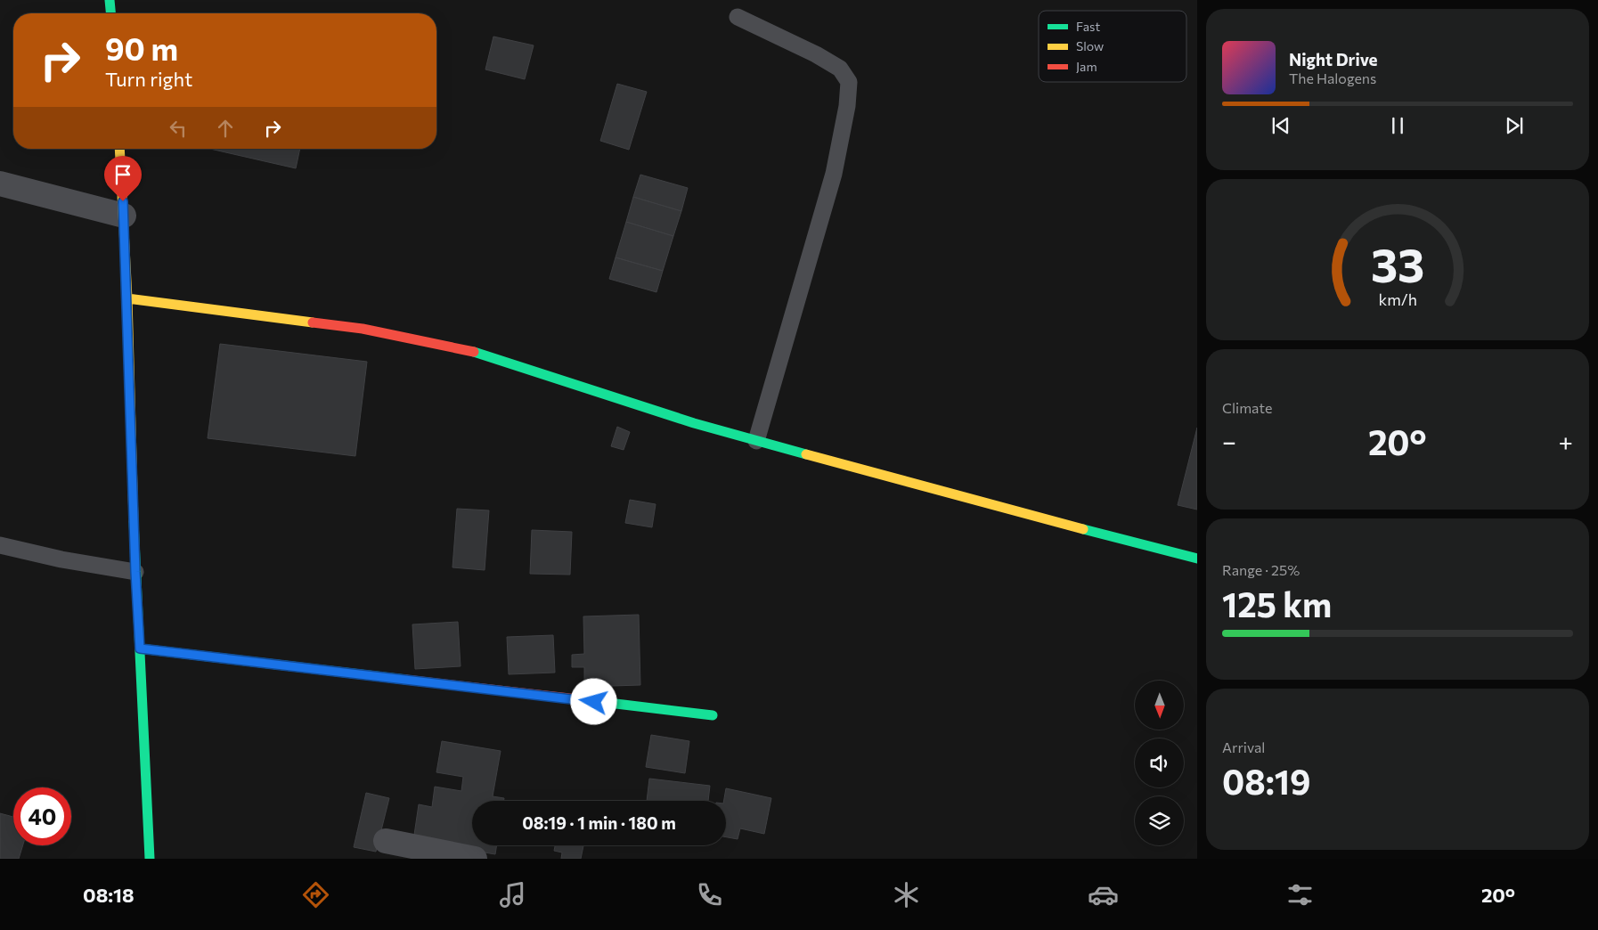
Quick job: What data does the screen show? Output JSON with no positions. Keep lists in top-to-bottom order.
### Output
{
  "legend": ["Fast", "Slow", "Jam"],
  "north": "bottom",
  "page": {
    "turn": ["90 m", "Turn right"],
    "song": ["Night Drive", "The Halogens"],
    "tile": [
      "Climate",
      ["Range · 25%", "125 km"],
      ["Arrival", "08:19"]
    ],
    "heat": ["−", "20°", "+"],
    "limit": "40",
    "trip": "08:19 · 1 min · 180 m",
    "tabs": ["08:18", "20°"],
    "gauge": ["33", "km/h"]
  }
}
